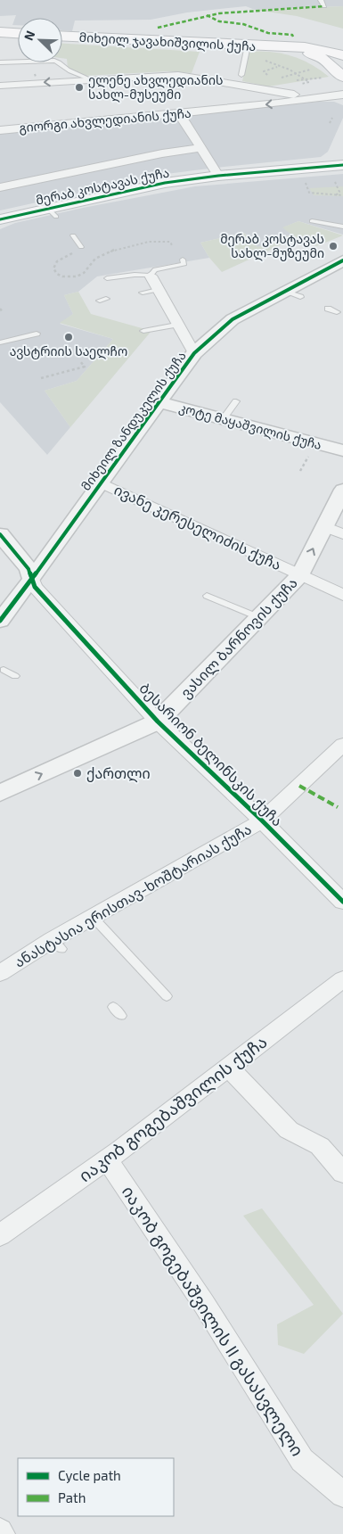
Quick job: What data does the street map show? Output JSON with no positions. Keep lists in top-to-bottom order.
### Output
{
  "streets": {
    "main road": ["მიხეილ ჯავახიშვილის ქუჩა", "მერაბ კოსტავას ქუჩა"],
    "street": [
      "გიორგი ახვლედიანის ქუჩა",
      "მიხეილ ზანდუკელის ქუჩა",
      "კოტე მაყაშვილის ქუჩა",
      "ივანე კერესელიძის ქუჩა",
      "ვასილ ბარნოვის ქუჩა",
      "ბესარიონ ბელინსკის ქუჩა",
      "ანასტასია ერისთავ-ხოშტარიას ქუჩა",
      "იაკობ გოგებაშვილის ქუჩა",
      "იაკობ გოგებაშვილის II გასასვლელი"
    ]
  },
  "crossings": [
    ["მიხეილ ზანდუკელის ქუჩა", "კოტე მაყაშვილის ქუჩა"],
    ["მიხეილ ზანდუკელის ქუჩა", "ივანე კერესელიძის ქუჩა"],
    ["მიხეილ ზანდუკელის ქუჩა", "ბესარიონ ბელინსკის ქუჩა"],
    ["ივანე კერესელიძის ქუჩა", "ვასილ ბარნოვის ქუჩა"],
    ["ვასილ ბარნოვის ქუჩა", "ბესარიონ ბელინსკის ქუჩა"],
    ["ბესარიონ ბელინსკის ქუჩა", "ანასტასია ერისთავ-ხოშტარიას ქუჩა"],
    ["იაკობ გოგებაშვილის ქუჩა", "იაკობ გოგებაშვილის II გასასვლელი"]
  ],
  "one_way": ["ვასილ ბარნოვის ქუჩა"],
  "places": [
    "ელენე ახვლედიანის სახლ-მუსეუმი",
    "მერაბ კოსტავას სახლ-მუზეუმი",
    "ავსტრიის საელჩო",
    "ქართლი"
  ],
  "legend": ["Cycle path", "Path"],
  "north": "top left"
}
